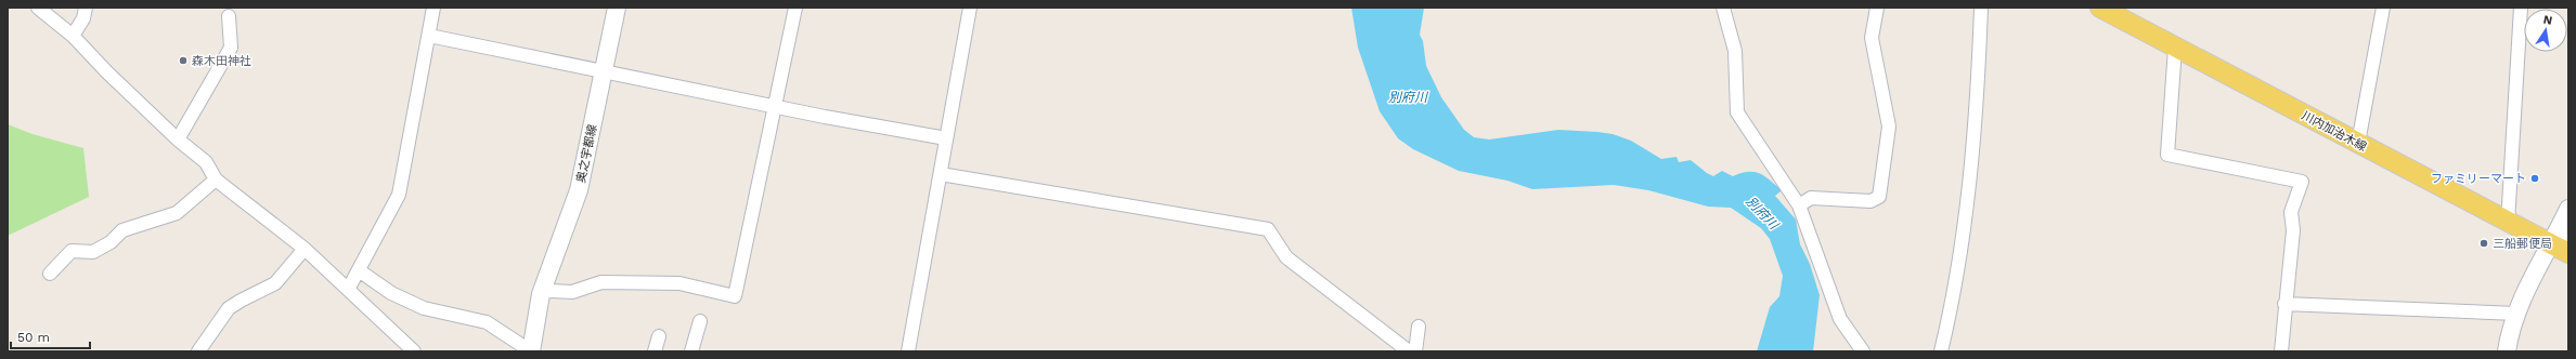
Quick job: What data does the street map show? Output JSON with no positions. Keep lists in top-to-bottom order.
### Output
{
  "streets": {
    "main road": ["川内加治木線"],
    "street": ["奥之宇都線"]
  },
  "water": ["別府川"],
  "places": ["森木田神社", "ファミリーマート", "三船郵便局"],
  "scale_bar": "50 m",
  "north": "top"
}
